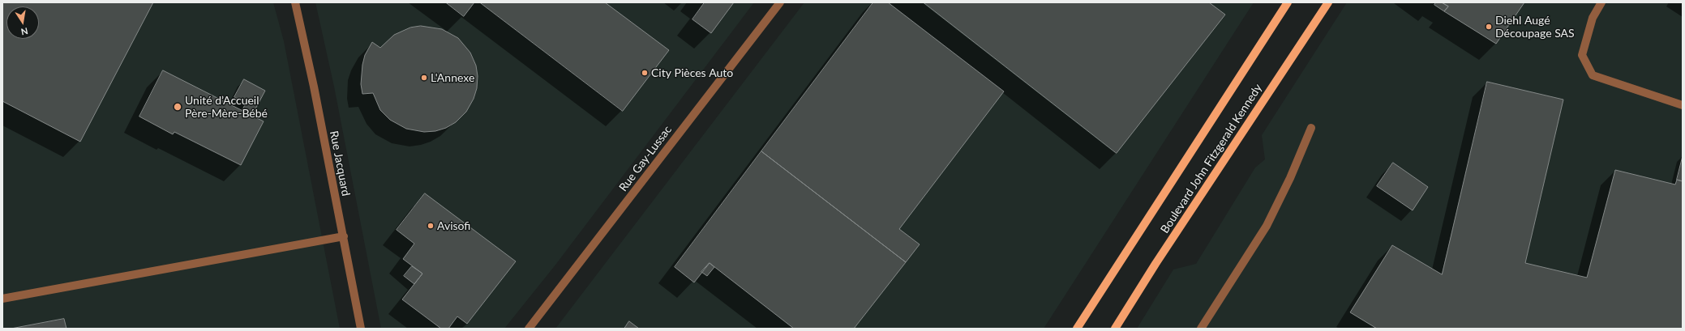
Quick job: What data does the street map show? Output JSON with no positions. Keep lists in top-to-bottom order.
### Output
{
  "streets": {
    "main road": ["Boulevard John Fitzgerald Kennedy"],
    "street": ["Rue Gay-Lussac", "Rue Jacquard"]
  },
  "places": [
    "Diehl Augé Découpage SAS",
    "City Pièces Auto",
    "L'Annexe",
    "Unité d’Accueil Père-Mère-Bébé",
    "Avisofi"
  ],
  "north": "bottom"
}
